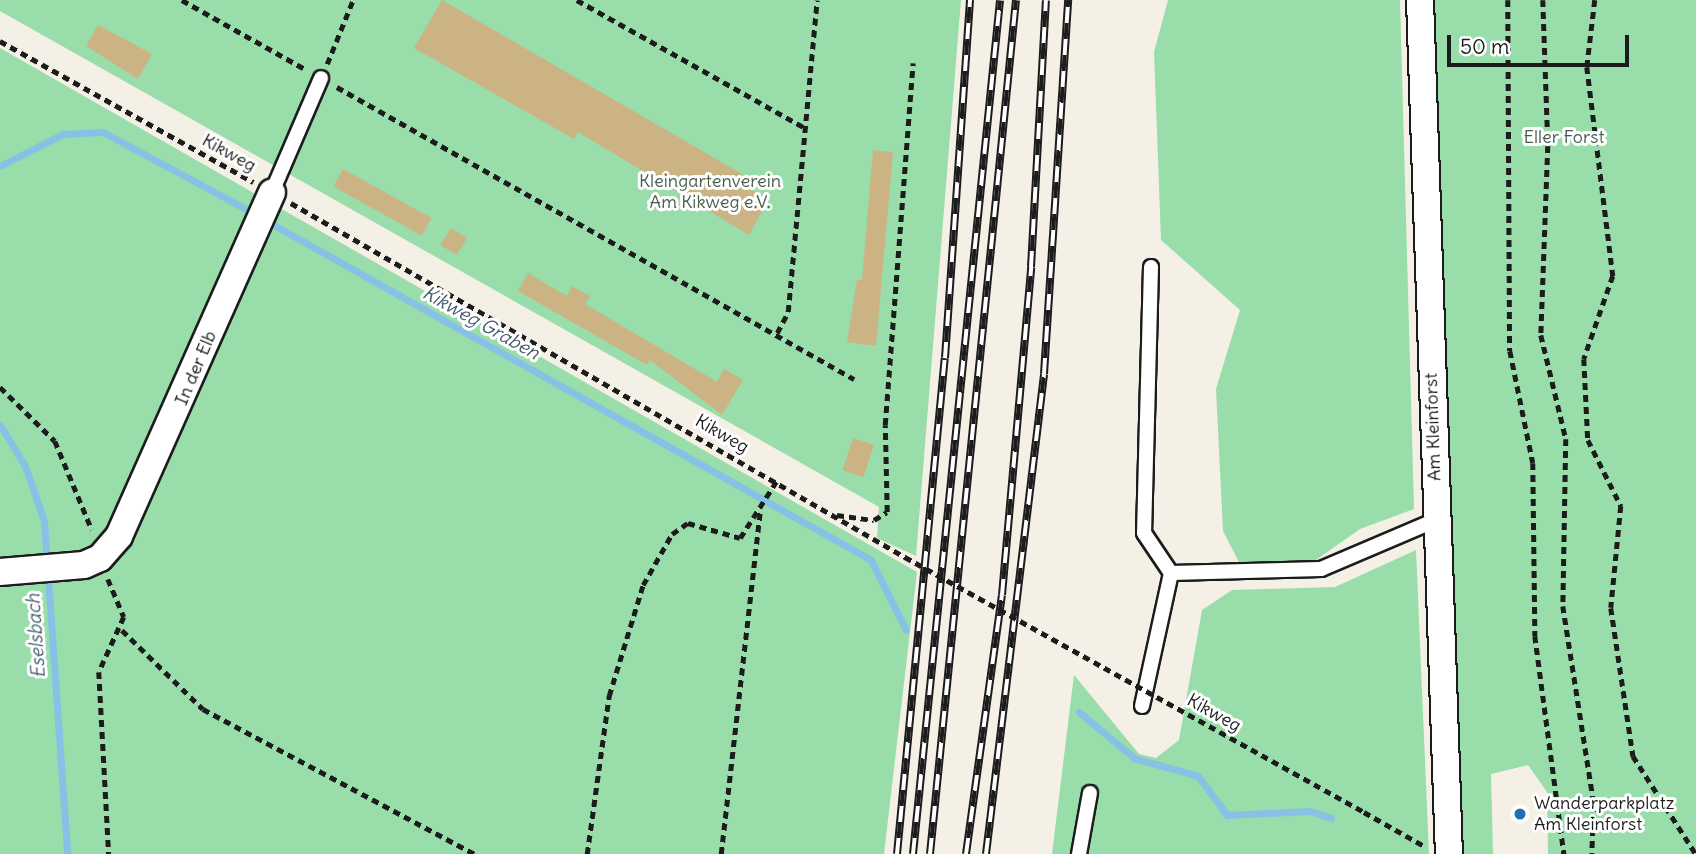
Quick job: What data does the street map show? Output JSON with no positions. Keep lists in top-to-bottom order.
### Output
{
  "streets": {
    "street": ["In der Elb", "Am Kleinforst"],
    "path": ["Kikweg"]
  },
  "crossings": [
    ["Kikweg", "In der Elb"],
    ["Kikweg", "Am Kleinforst"]
  ],
  "water": ["Kikweg Graben", "Eselsbach"],
  "parks": ["Eller Forst", "Kleingartenverein Am Kikweg e.V."],
  "places": ["Wanderparkplatz Am Kleinforst"],
  "scale_bar": "50 m"
}
